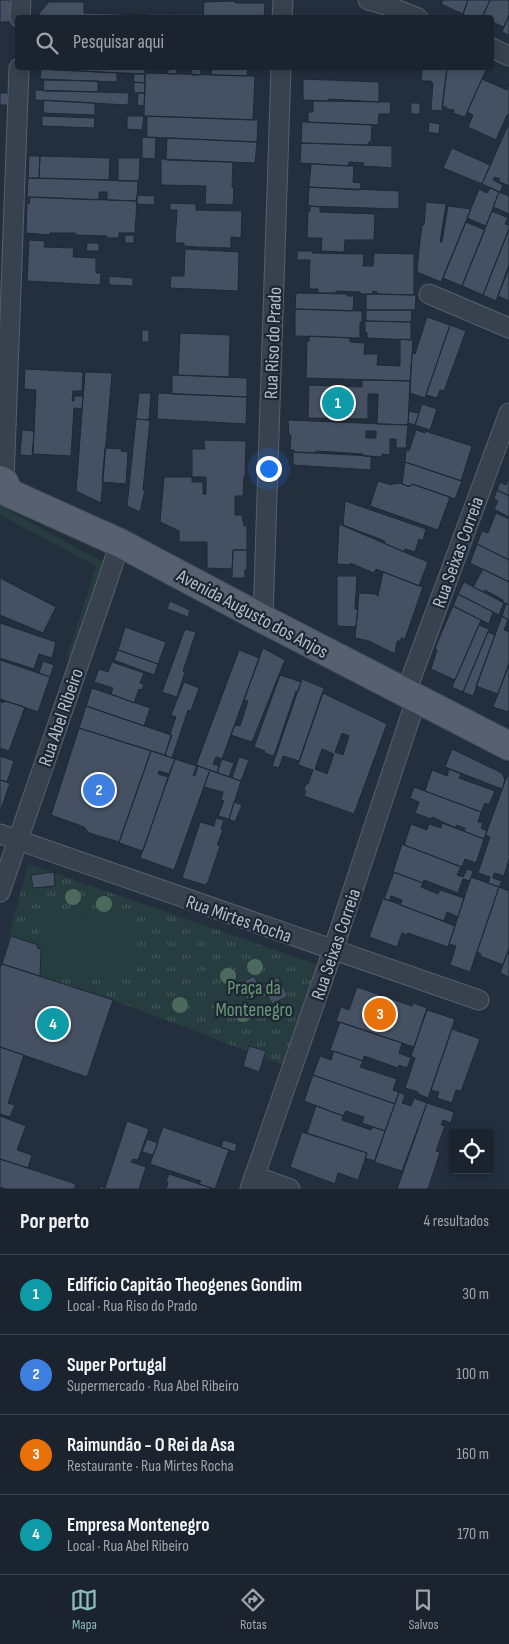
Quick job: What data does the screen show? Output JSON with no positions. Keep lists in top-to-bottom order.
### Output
{
  "streets": {
    "main road": ["Avenida Augusto dos Anjos"],
    "street": [
      "Rua Riso do Prado",
      "Rua Seixas Correia",
      "Rua Abel Ribeiro",
      "Rua Mirtes Rocha"
    ]
  },
  "crossings": [
    ["Rua Riso do Prado", "Avenida Augusto dos Anjos"],
    ["Rua Seixas Correia", "Avenida Augusto dos Anjos"],
    ["Rua Seixas Correia", "Rua Mirtes Rocha"],
    ["Avenida Augusto dos Anjos", "Rua Abel Ribeiro"],
    ["Rua Abel Ribeiro", "Rua Mirtes Rocha"]
  ],
  "parks": ["Praça da Montenegro"],
  "page": {
    "search": "Pesquisar aqui",
    "pins": [
      "1",
      "2",
      "3",
      "4"
    ],
    "heading": ["Por perto", "4 resultados"],
    "list": [
      {
        "mark": "1",
        "name": "Edifício Capitão Theogenes Gondim",
        "note": "Local · Rua Riso do Prado",
        "value": "30 m"
      },
      {
        "mark": "2",
        "name": "Super Portugal",
        "note": "Supermercado · Rua Abel Ribeiro",
        "value": "100 m"
      },
      {
        "mark": "3",
        "name": "Raimundão - O Rei da Asa",
        "note": "Restaurante · Rua Mirtes Rocha",
        "value": "160 m"
      },
      {
        "mark": "4",
        "name": "Empresa Montenegro",
        "note": "Local · Rua Abel Ribeiro",
        "value": "170 m"
      }
    ],
    "nav": ["Mapa", "Rotas", "Salvos"]
  }
}
